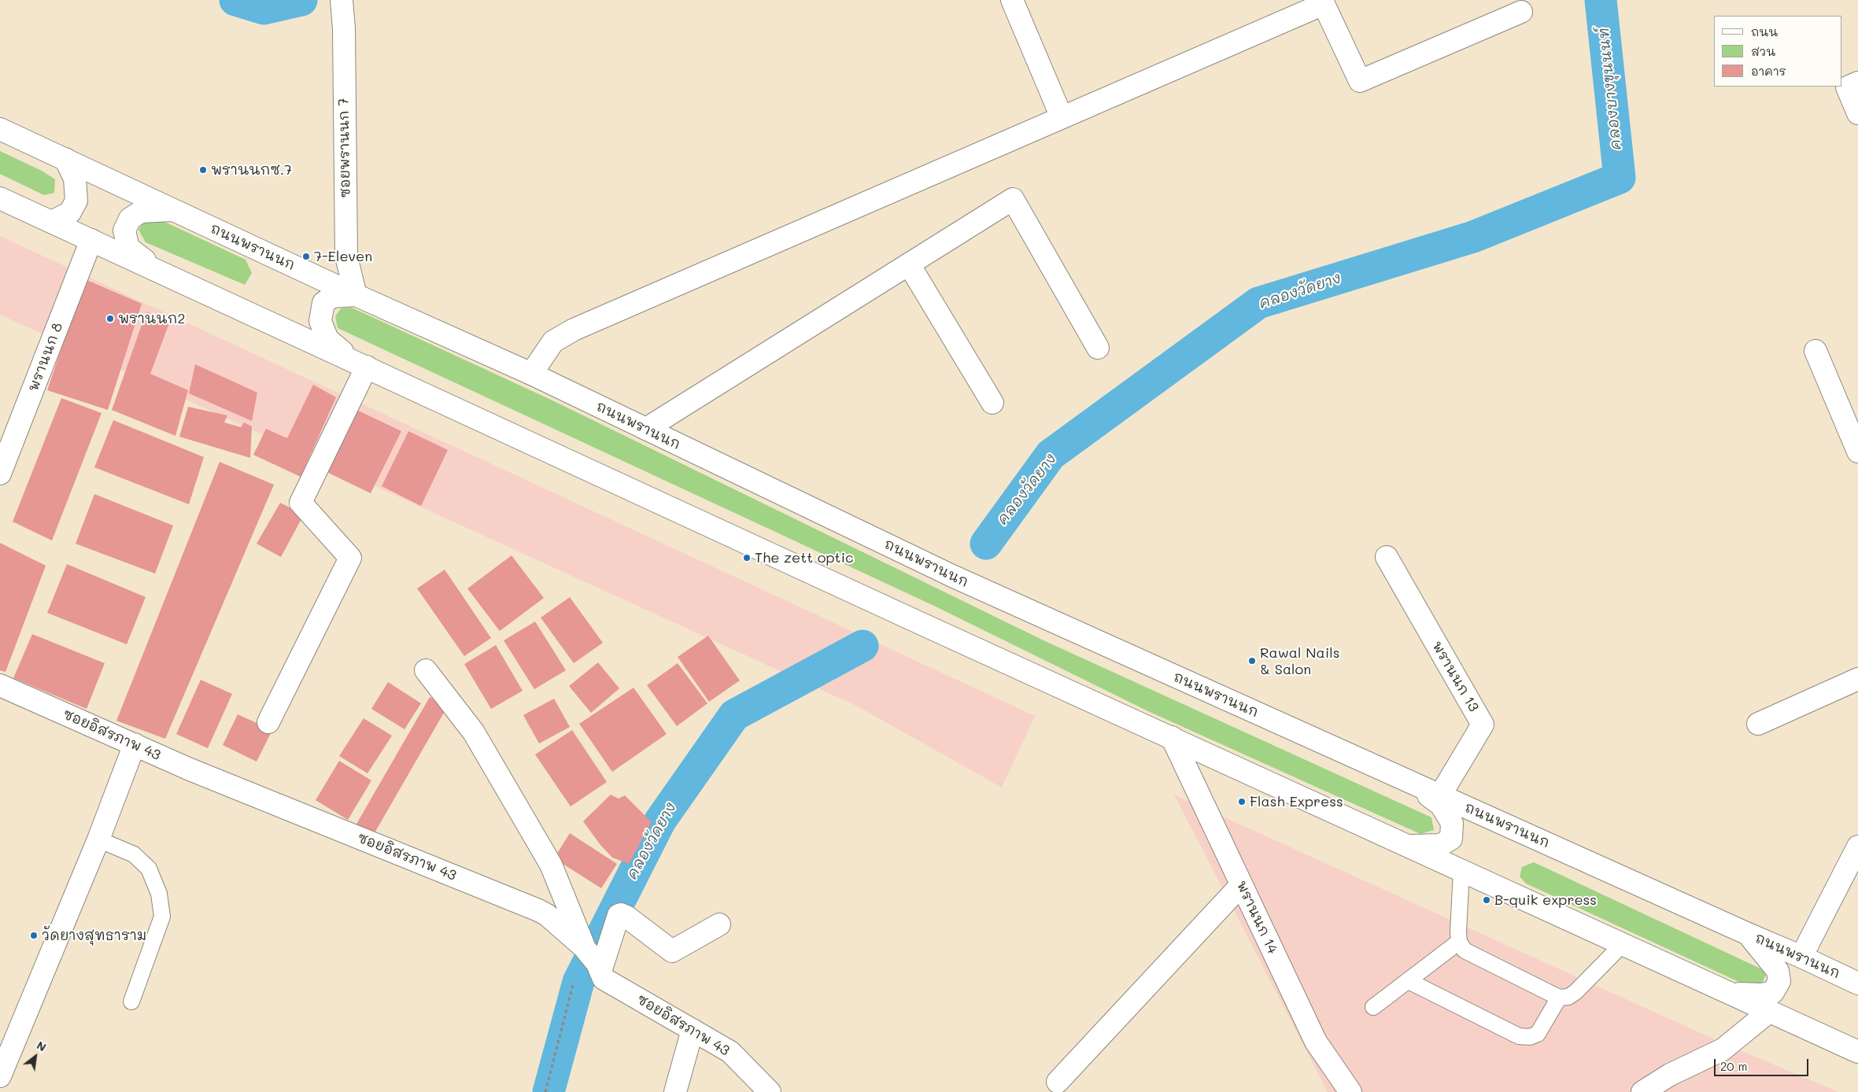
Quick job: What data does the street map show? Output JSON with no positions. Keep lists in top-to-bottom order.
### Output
{
  "streets": {
    "street": [
      "ซอยพรานนก 7",
      "ถนนพรานนก",
      "พรานนก 8",
      "พรานนก 13",
      "ซอยอิสรภาพ 43",
      "พรานนก 14"
    ]
  },
  "crossings": [
    ["ซอยพรานนก 7", "ถนนพรานนก"],
    ["ถนนพรานนก", "พรานนก 13"]
  ],
  "water": ["คลองบางขุนนนท์", "คลองวัดยาง"],
  "places": [
    "พรานนกซ.7",
    "7-Eleven",
    "พรานนก2",
    "The zett optic",
    "Rawal Nails & Salon",
    "Flash Express",
    "B-quik express",
    "วัดยางสุทธาราม"
  ],
  "legend": ["ถนน", "สวน", "อาคาร"],
  "scale_bar": "20 m",
  "north": "top right"
}
